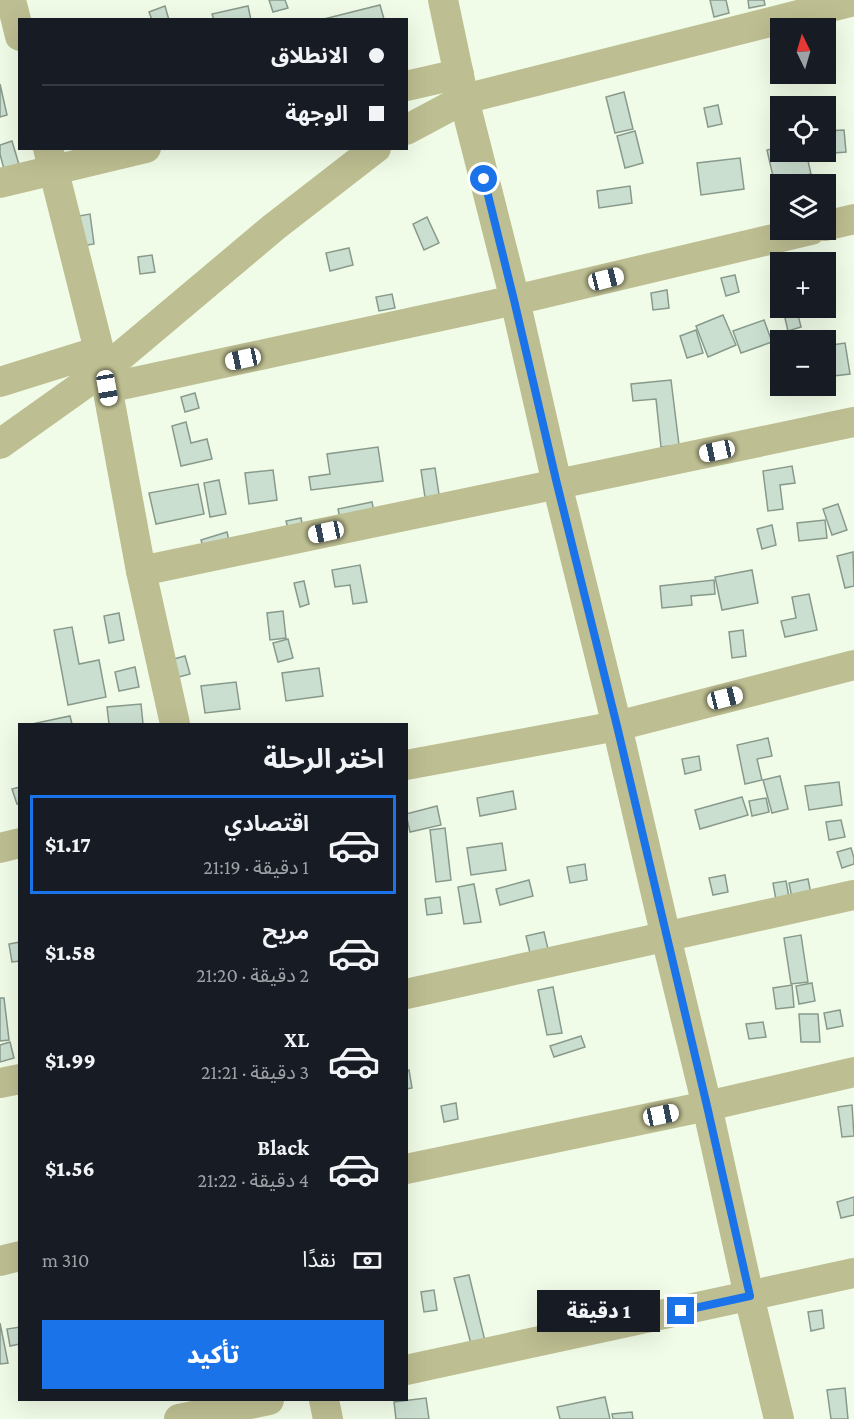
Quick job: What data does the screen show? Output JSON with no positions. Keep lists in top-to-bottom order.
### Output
{
  "north": "top",
  "page": {
    "map_buttons": ["+", "−"],
    "banner": ["الانطلاق", "الوجهة"],
    "heading": "اختر الرحلة",
    "list": [
      {
        "name": "اقتصادي",
        "note": "1 دقيقة · 21:19",
        "value": "$1.17"
      },
      {
        "name": "مريح",
        "note": "2 دقيقة · 21:20",
        "value": "$1.58"
      },
      {
        "name": "XL",
        "note": "3 دقيقة · 21:21",
        "value": "$1.99"
      },
      {
        "name": "Black",
        "note": "4 دقيقة · 21:22",
        "value": "$1.56"
      }
    ],
    "pay": ["نقدًا", "310 m"],
    "bubble": "1 دقيقة",
    "buttons": "تأكيد"
  }
}
